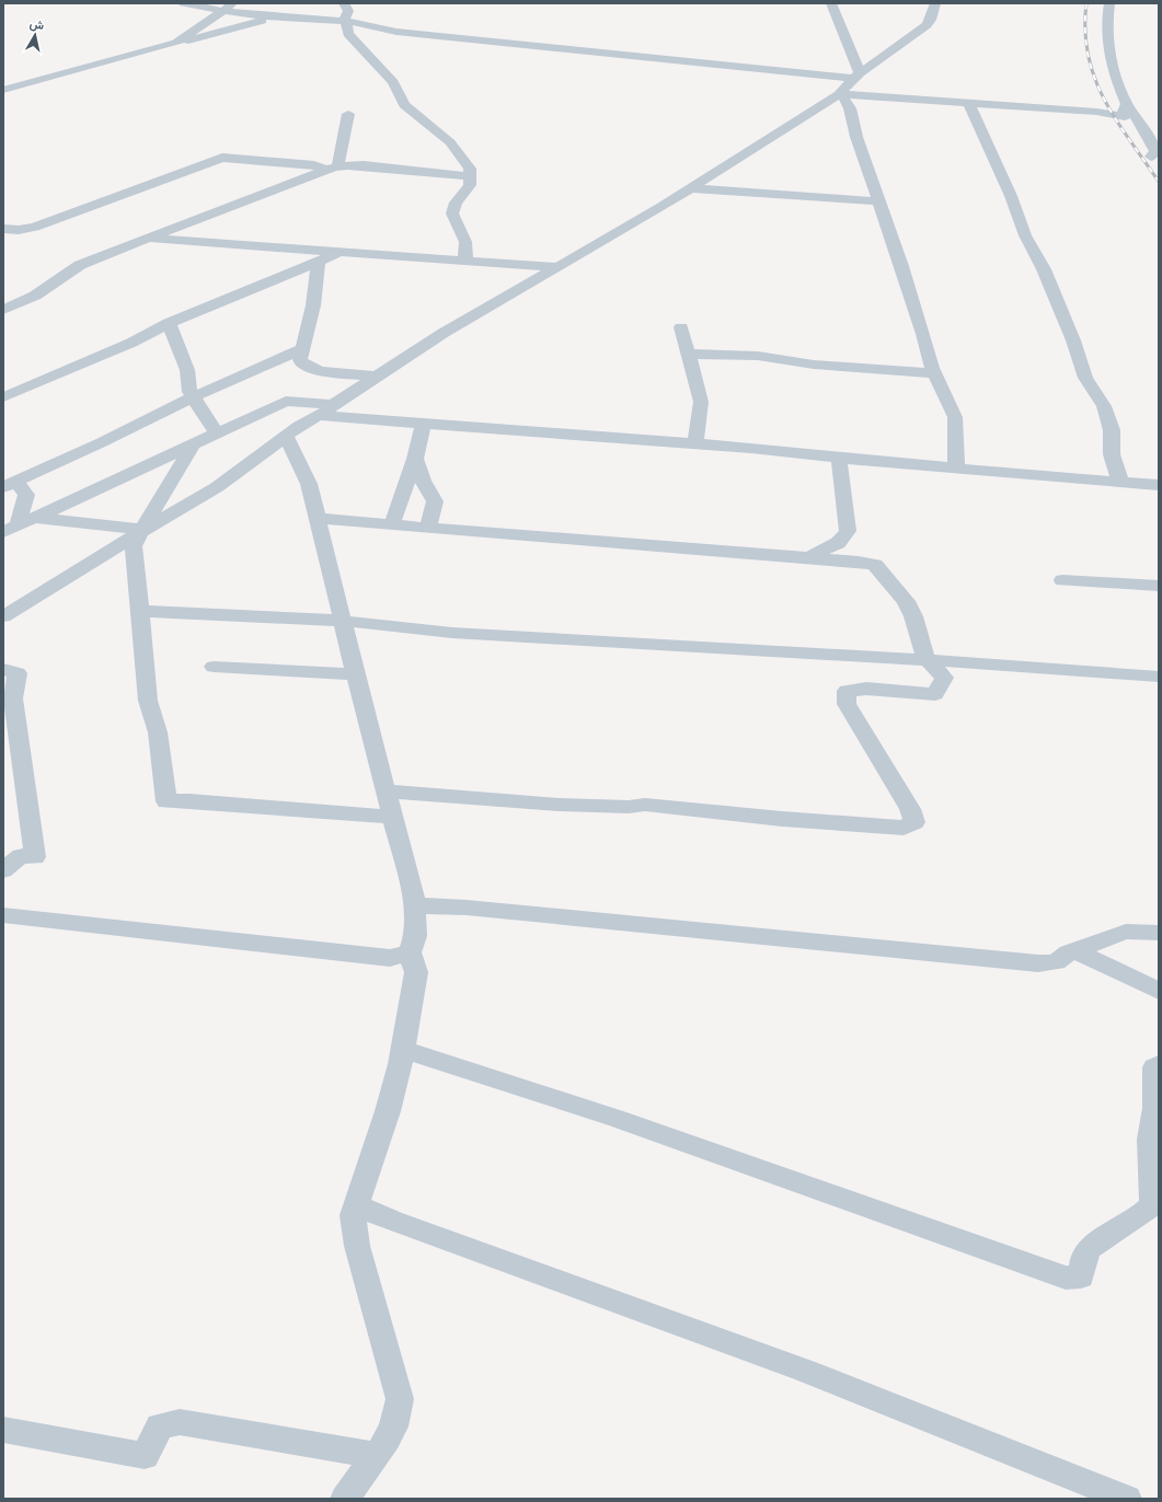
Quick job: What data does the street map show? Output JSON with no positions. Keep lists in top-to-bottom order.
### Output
{
  "north": "top"
}
